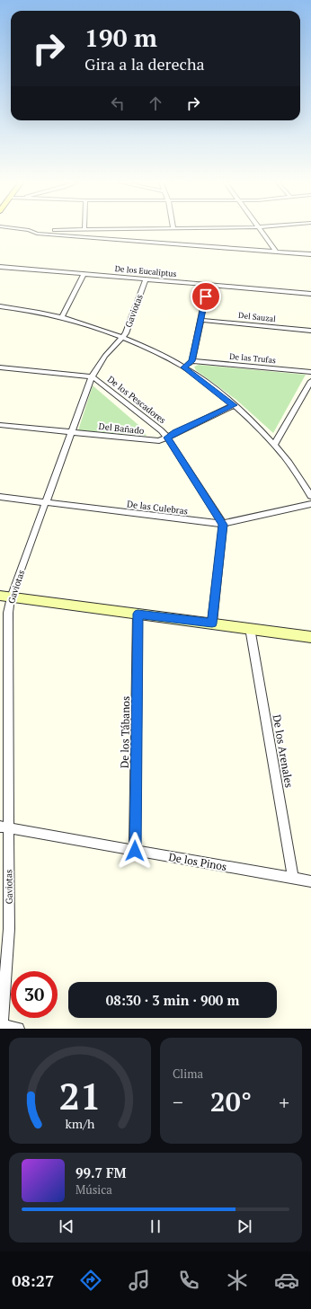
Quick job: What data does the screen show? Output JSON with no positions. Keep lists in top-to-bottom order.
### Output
{
  "streets": {
    "street": [
      "De los Eucaliptus",
      "Gaviotas",
      "Del Sauzal",
      "De las Trufas",
      "De los Pescadores",
      "Del Bañado",
      "De las Culebras",
      "De los Tábanos",
      "De los Arenales",
      "De los Pinos"
    ]
  },
  "crossings": [
    ["De los Eucaliptus", "Gaviotas"],
    ["Gaviotas", "De los Pescadores"],
    ["Gaviotas", "Del Bañado"],
    ["Gaviotas", "De las Culebras"],
    ["Gaviotas", "De los Pinos"],
    ["De los Pescadores", "Del Bañado"],
    ["De los Pescadores", "De las Culebras"],
    ["De los Tábanos", "De los Pinos"],
    ["De los Arenales", "De los Pinos"]
  ],
  "page": {
    "turn": ["190 m", "Gira a la derecha"],
    "limit": "30",
    "trip": "08:30 · 3 min · 900 m",
    "tile": "Clima",
    "heat": ["−", "20°", "+"],
    "song": ["99.7 FM", "Música"],
    "tabs": "08:27",
    "gauge": ["21", "km/h"]
  }
}
